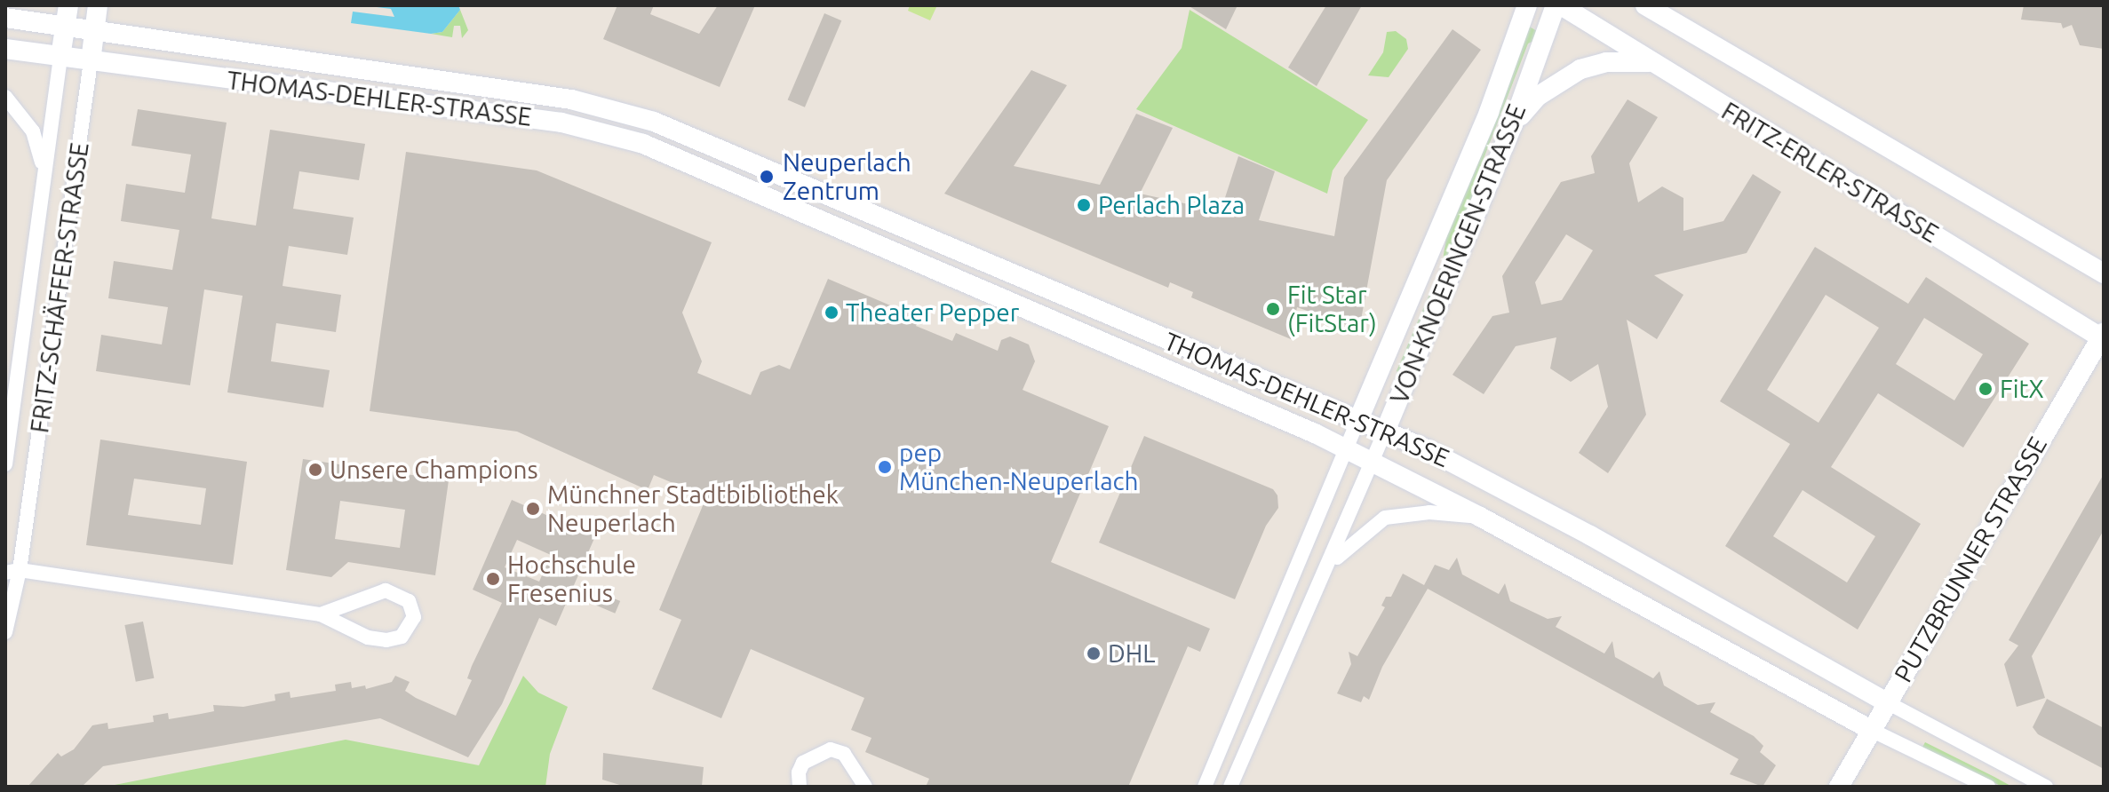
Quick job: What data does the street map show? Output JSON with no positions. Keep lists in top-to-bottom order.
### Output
{
  "streets": {
    "main road": [
      "THOMAS-DEHLER-STRASSE",
      "FRITZ-ERLER-STRASSE",
      "VON-KNOERINGEN-STRASSE",
      "FRITZ-SCHÄFFER-STRASSE",
      "PUTZBRUNNER STRASSE"
    ]
  },
  "crossings": [
    ["THOMAS-DEHLER-STRASSE", "VON-KNOERINGEN-STRASSE"],
    ["THOMAS-DEHLER-STRASSE", "FRITZ-SCHÄFFER-STRASSE"],
    ["THOMAS-DEHLER-STRASSE", "PUTZBRUNNER STRASSE"],
    ["FRITZ-ERLER-STRASSE", "PUTZBRUNNER STRASSE"]
  ],
  "places": [
    "Neuperlach Zentrum",
    "Perlach Plaza",
    "Fit Star (FitStar)",
    "Theater Pepper",
    "FitX",
    "pep München-Neuperlach",
    "Unsere Champions",
    "Münchner Stadtbibliothek Neuperlach",
    "Hochschule Fresenius",
    "DHL"
  ]
}
